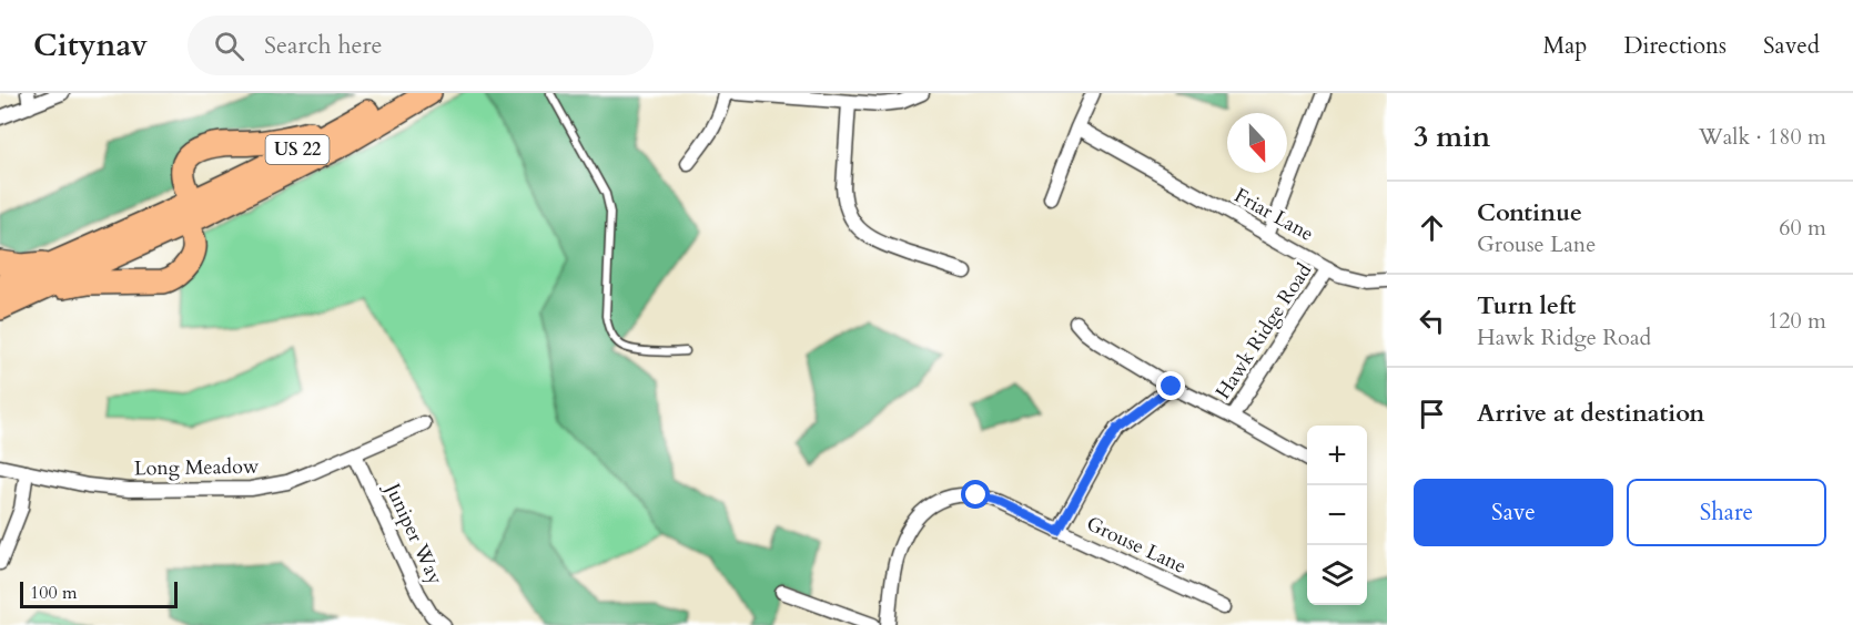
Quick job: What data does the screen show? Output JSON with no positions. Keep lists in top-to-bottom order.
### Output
{
  "streets": {
    "highway": ["US 22"],
    "street": [
      "Friar Lane",
      "Hawk Ridge Road",
      "Long Meadow",
      "Juniper Way",
      "Grouse Lane"
    ]
  },
  "crossings": [
    ["Friar Lane", "Hawk Ridge Road"],
    ["Long Meadow", "Juniper Way"]
  ],
  "scale_bar": "100 m",
  "north": "bottom",
  "page": {
    "header": "Citynav",
    "search": "Search here",
    "nav": ["Map", "Directions", "Saved"],
    "heading": ["3 min", "Walk · 180 m"],
    "list": [
      ["Continue", "Grouse Lane", "60 m"],
      ["Turn left", "Hawk Ridge Road", "120 m"],
      "Arrive at destination"
    ],
    "map_buttons": ["+", "−"],
    "buttons": ["Save", "Share"],
    "scale": "100 m"
  }
}
